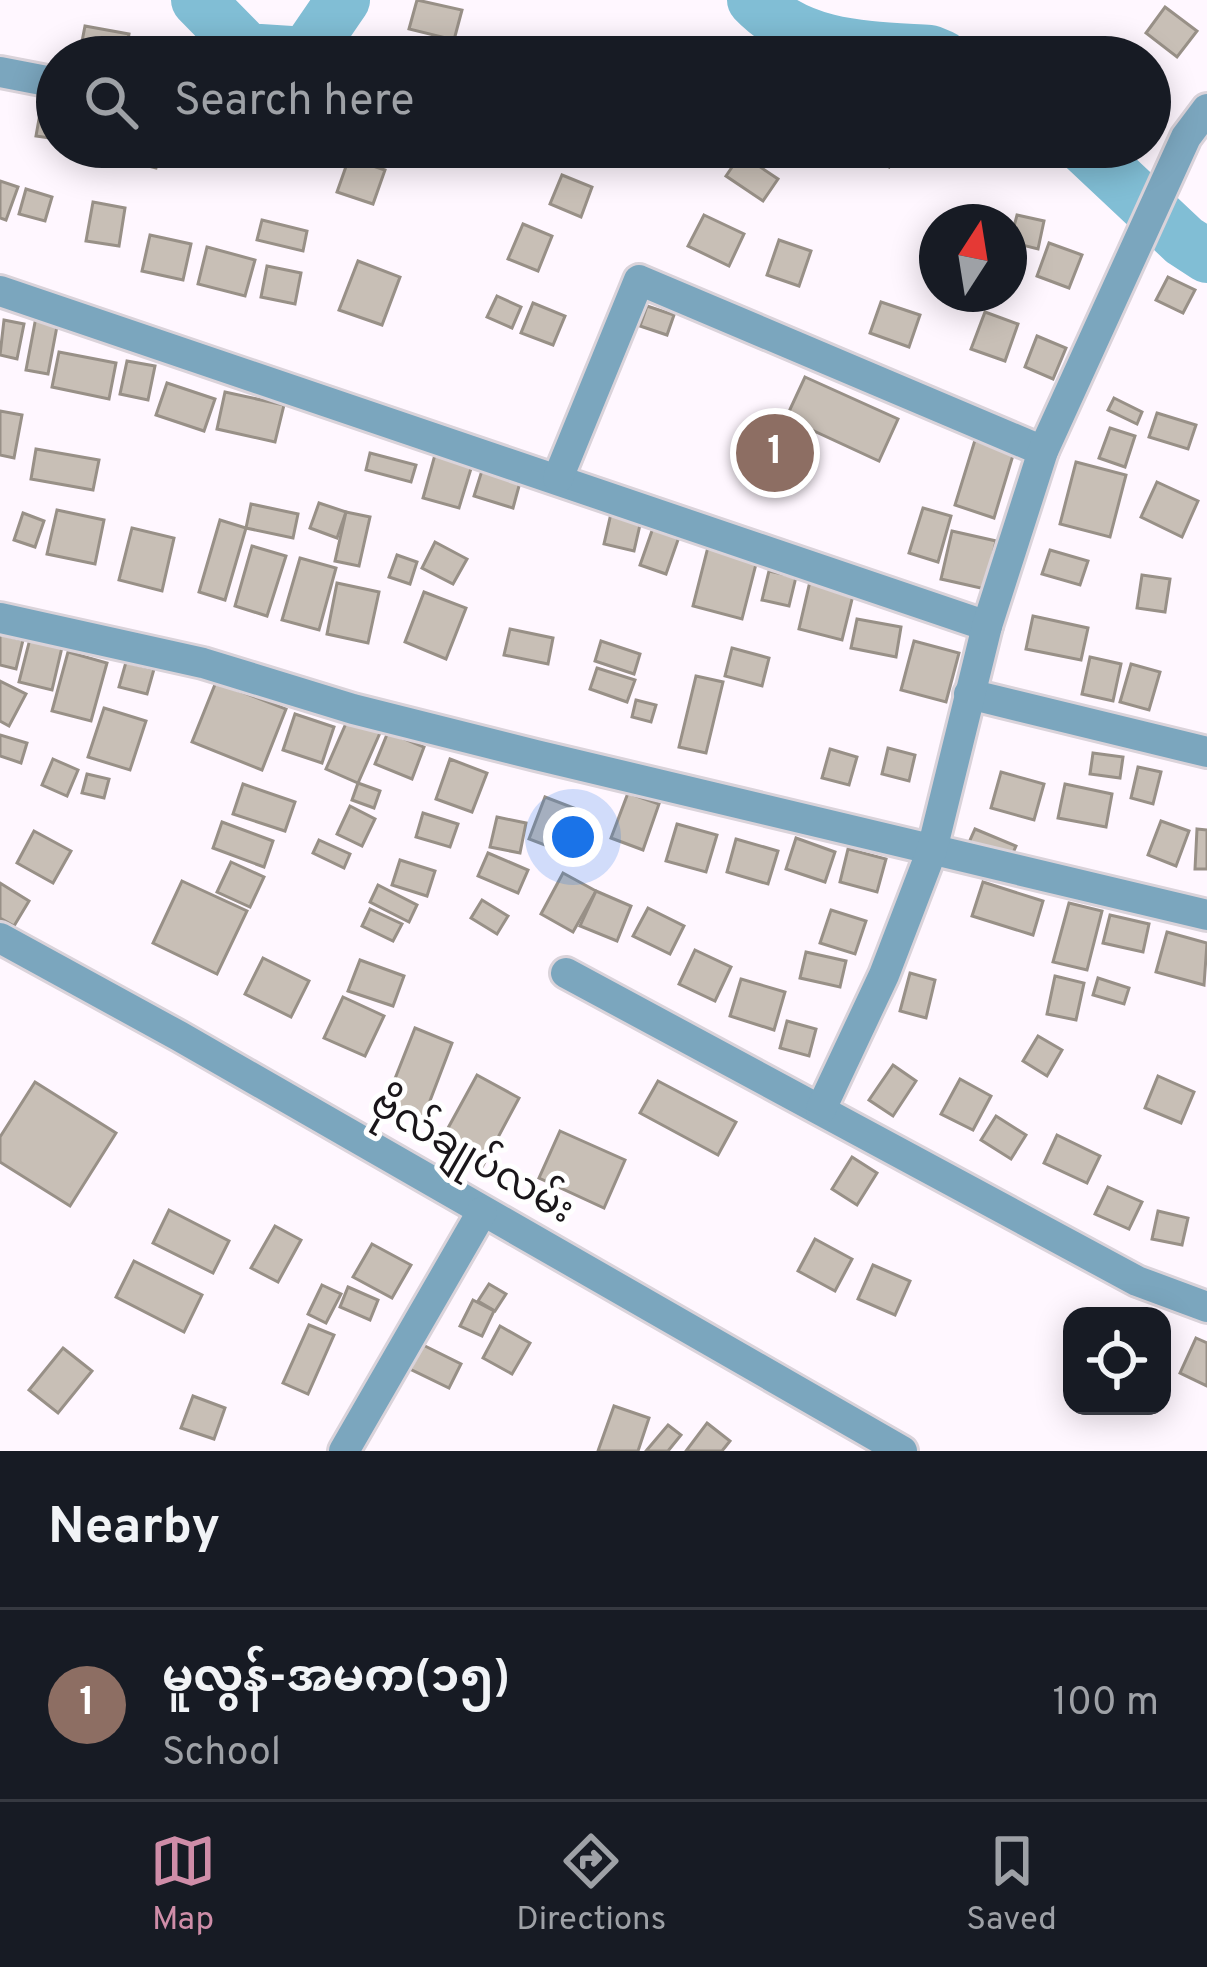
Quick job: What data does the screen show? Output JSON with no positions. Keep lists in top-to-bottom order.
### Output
{
  "streets": {
    "street": ["ဗိုလ်ချုပ်လမ်း"]
  },
  "north": "top",
  "page": {
    "search": "Search here",
    "pins": "1",
    "heading": "Nearby",
    "list": [
      {
        "mark": "1",
        "name": "မူလွန်-အမက(၁၅)",
        "note": "School",
        "value": "100 m"
      }
    ],
    "nav": ["Map", "Directions", "Saved"]
  }
}
